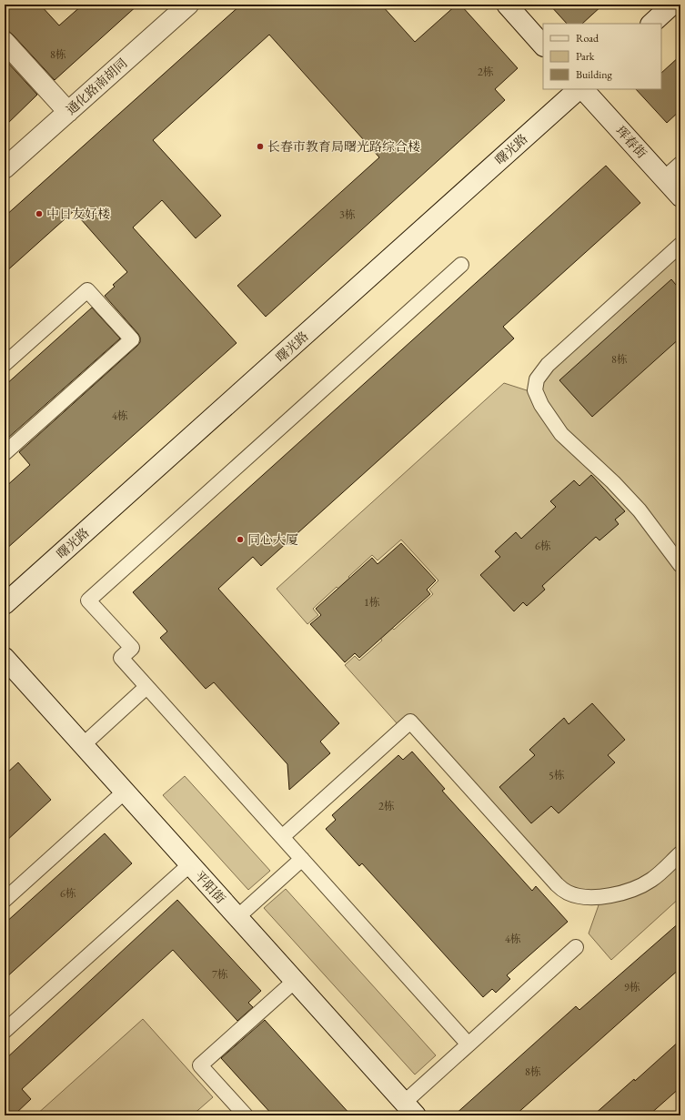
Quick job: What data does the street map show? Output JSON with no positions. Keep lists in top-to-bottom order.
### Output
{
  "streets": {
    "street": [
      "通化路南胡同",
      "珲春街",
      "曙光路",
      "平阳街"
    ]
  },
  "places": ["长春市教育局曙光路综合楼", "中日友好楼", "同心大厦"],
  "house_numbers": [
    "8栋",
    "2栋",
    "3栋",
    "8栋",
    "4栋",
    "6栋",
    "1栋",
    "5栋",
    "2栋",
    "6栋",
    "4栋",
    "7栋",
    "9栋",
    "8栋"
  ],
  "legend": ["Road", "Park", "Building"]
}
